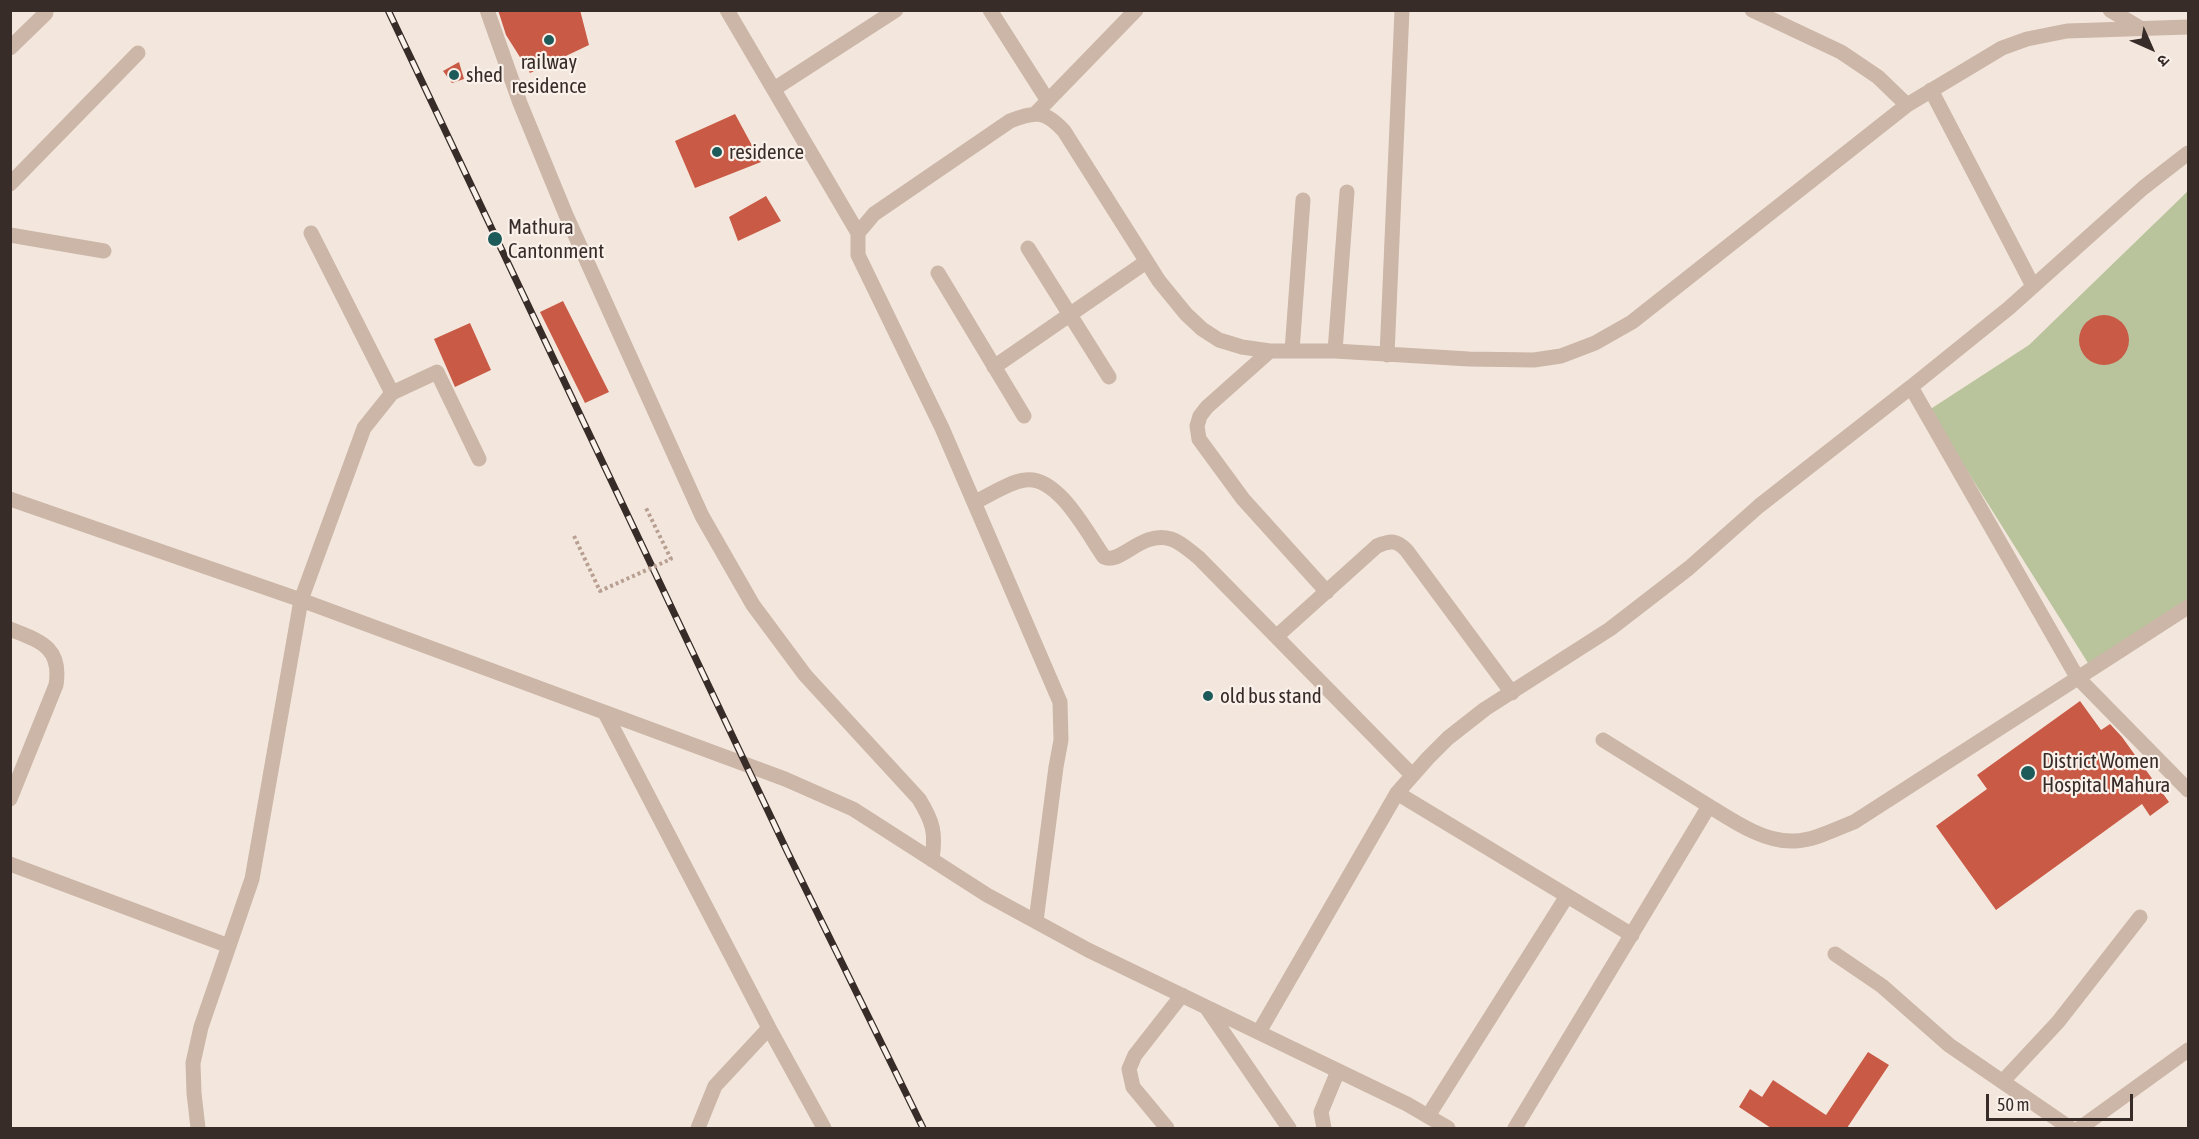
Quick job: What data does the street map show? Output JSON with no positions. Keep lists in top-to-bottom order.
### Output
{
  "places": [
    "railway residence",
    "shed",
    "residence",
    "Mathura Cantonment",
    "old bus stand",
    "District Women Hospital Mahura"
  ],
  "scale_bar": "50 m",
  "north": "bottom right"
}
